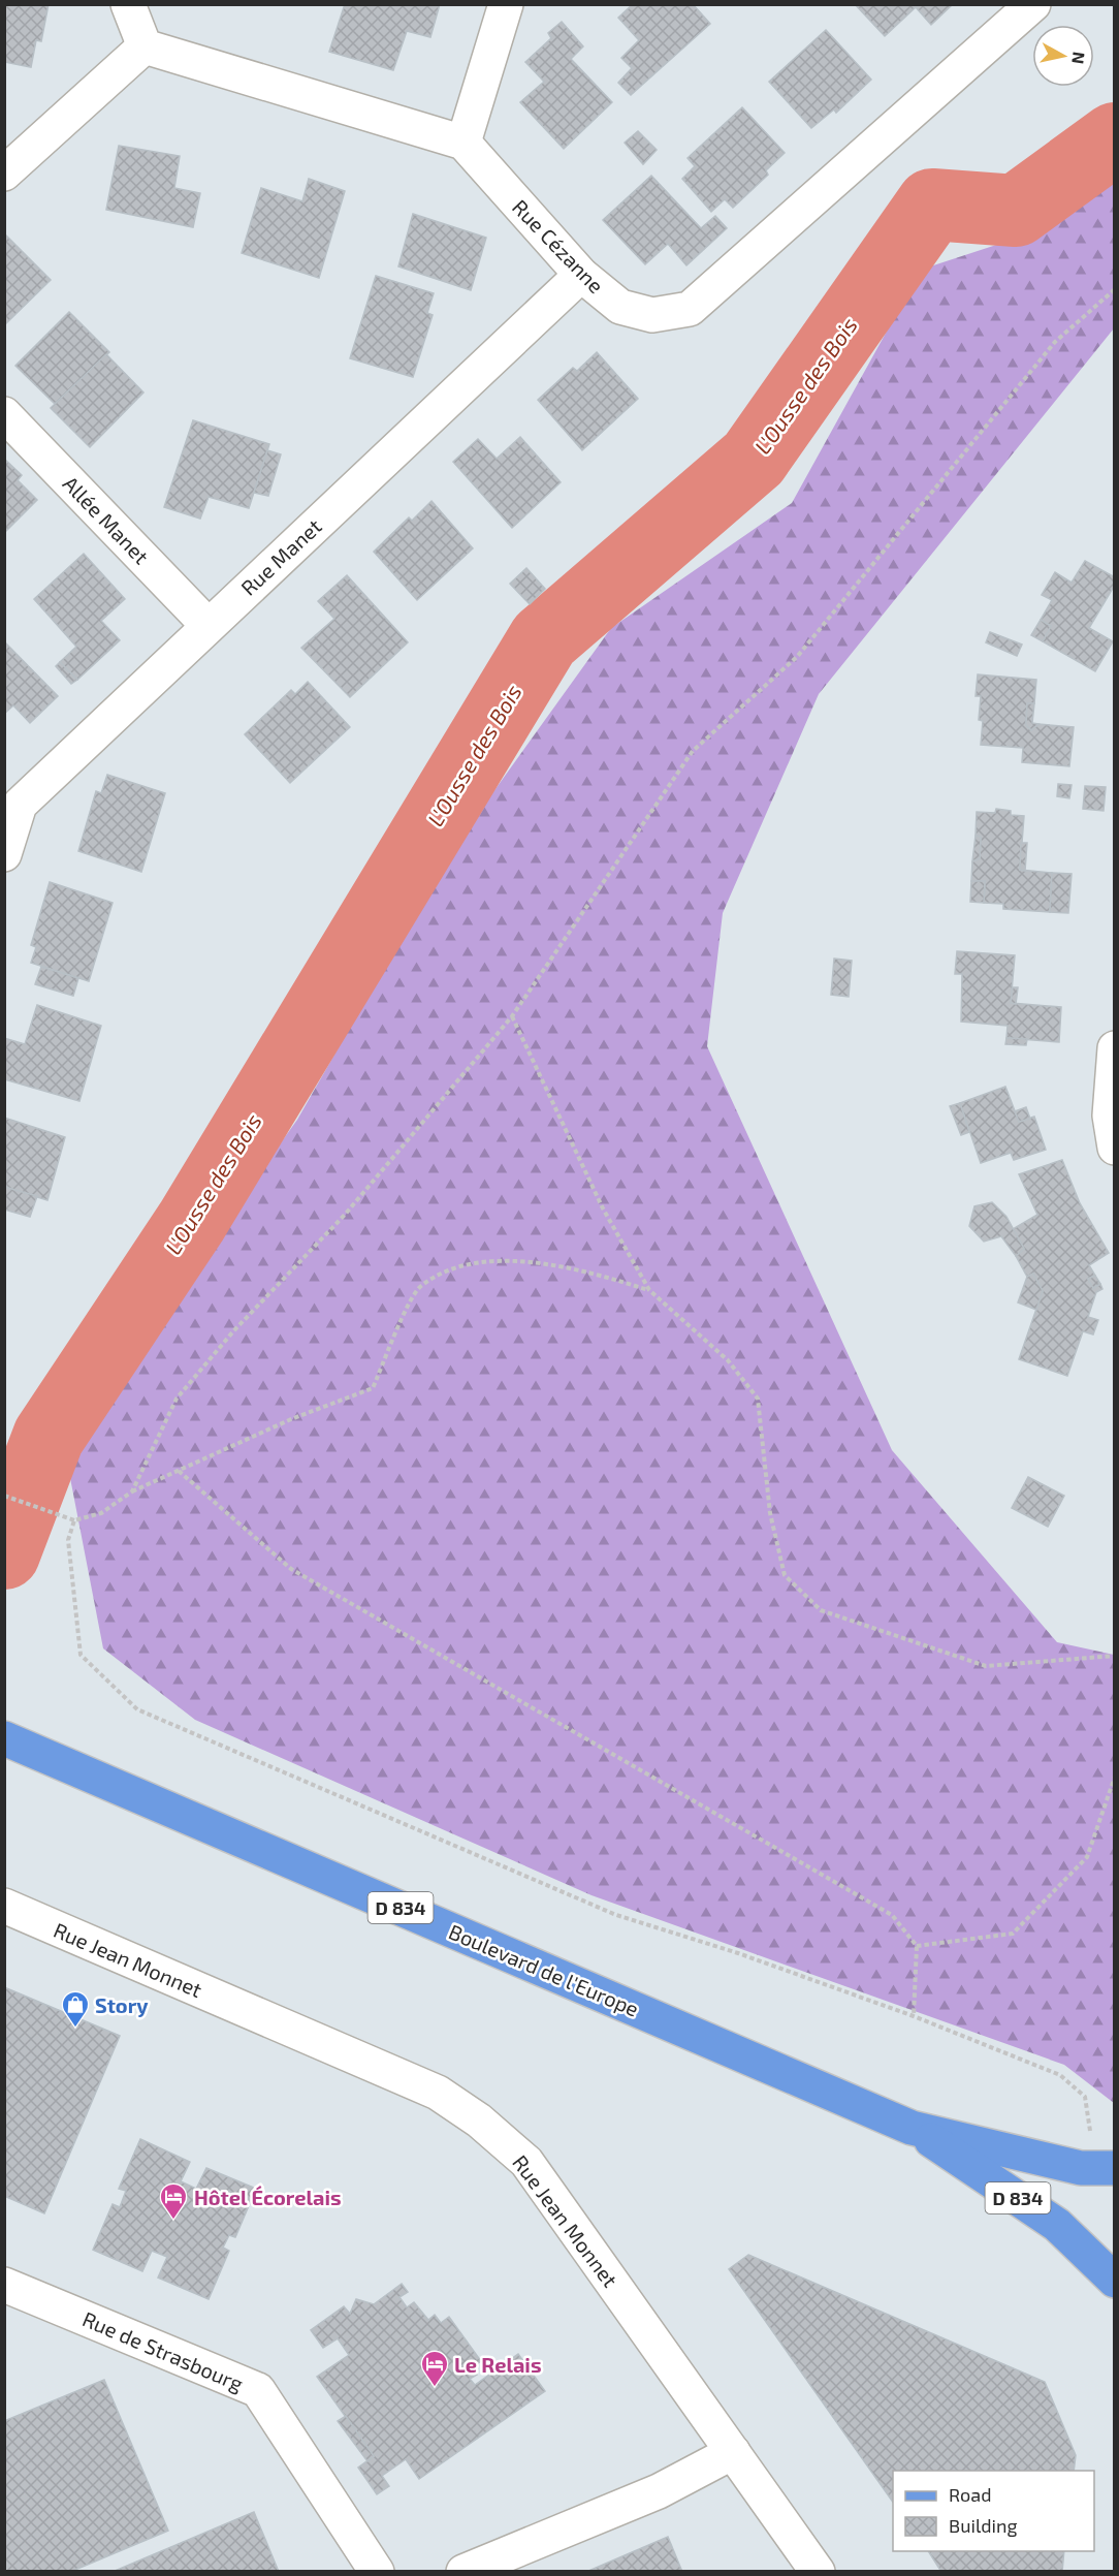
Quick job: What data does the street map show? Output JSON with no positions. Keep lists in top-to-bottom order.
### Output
{
  "streets": {
    "main road": ["D 834", "Boulevard de l'Europe"],
    "street": [
      "Rue Cézanne",
      "Allée Manet",
      "Rue Manet",
      "Rue Jean Monnet",
      "Rue de Strasbourg"
    ]
  },
  "crossings": [
    ["Rue Cézanne", "Rue Manet"],
    ["Allée Manet", "Rue Manet"]
  ],
  "water": ["L'Ousse des Bois"],
  "places": {
    "shop": ["Story"],
    "hotel": ["Hôtel Écorelais", "Le Relais"]
  },
  "legend": ["Road", "Building"],
  "north": "right"
}
